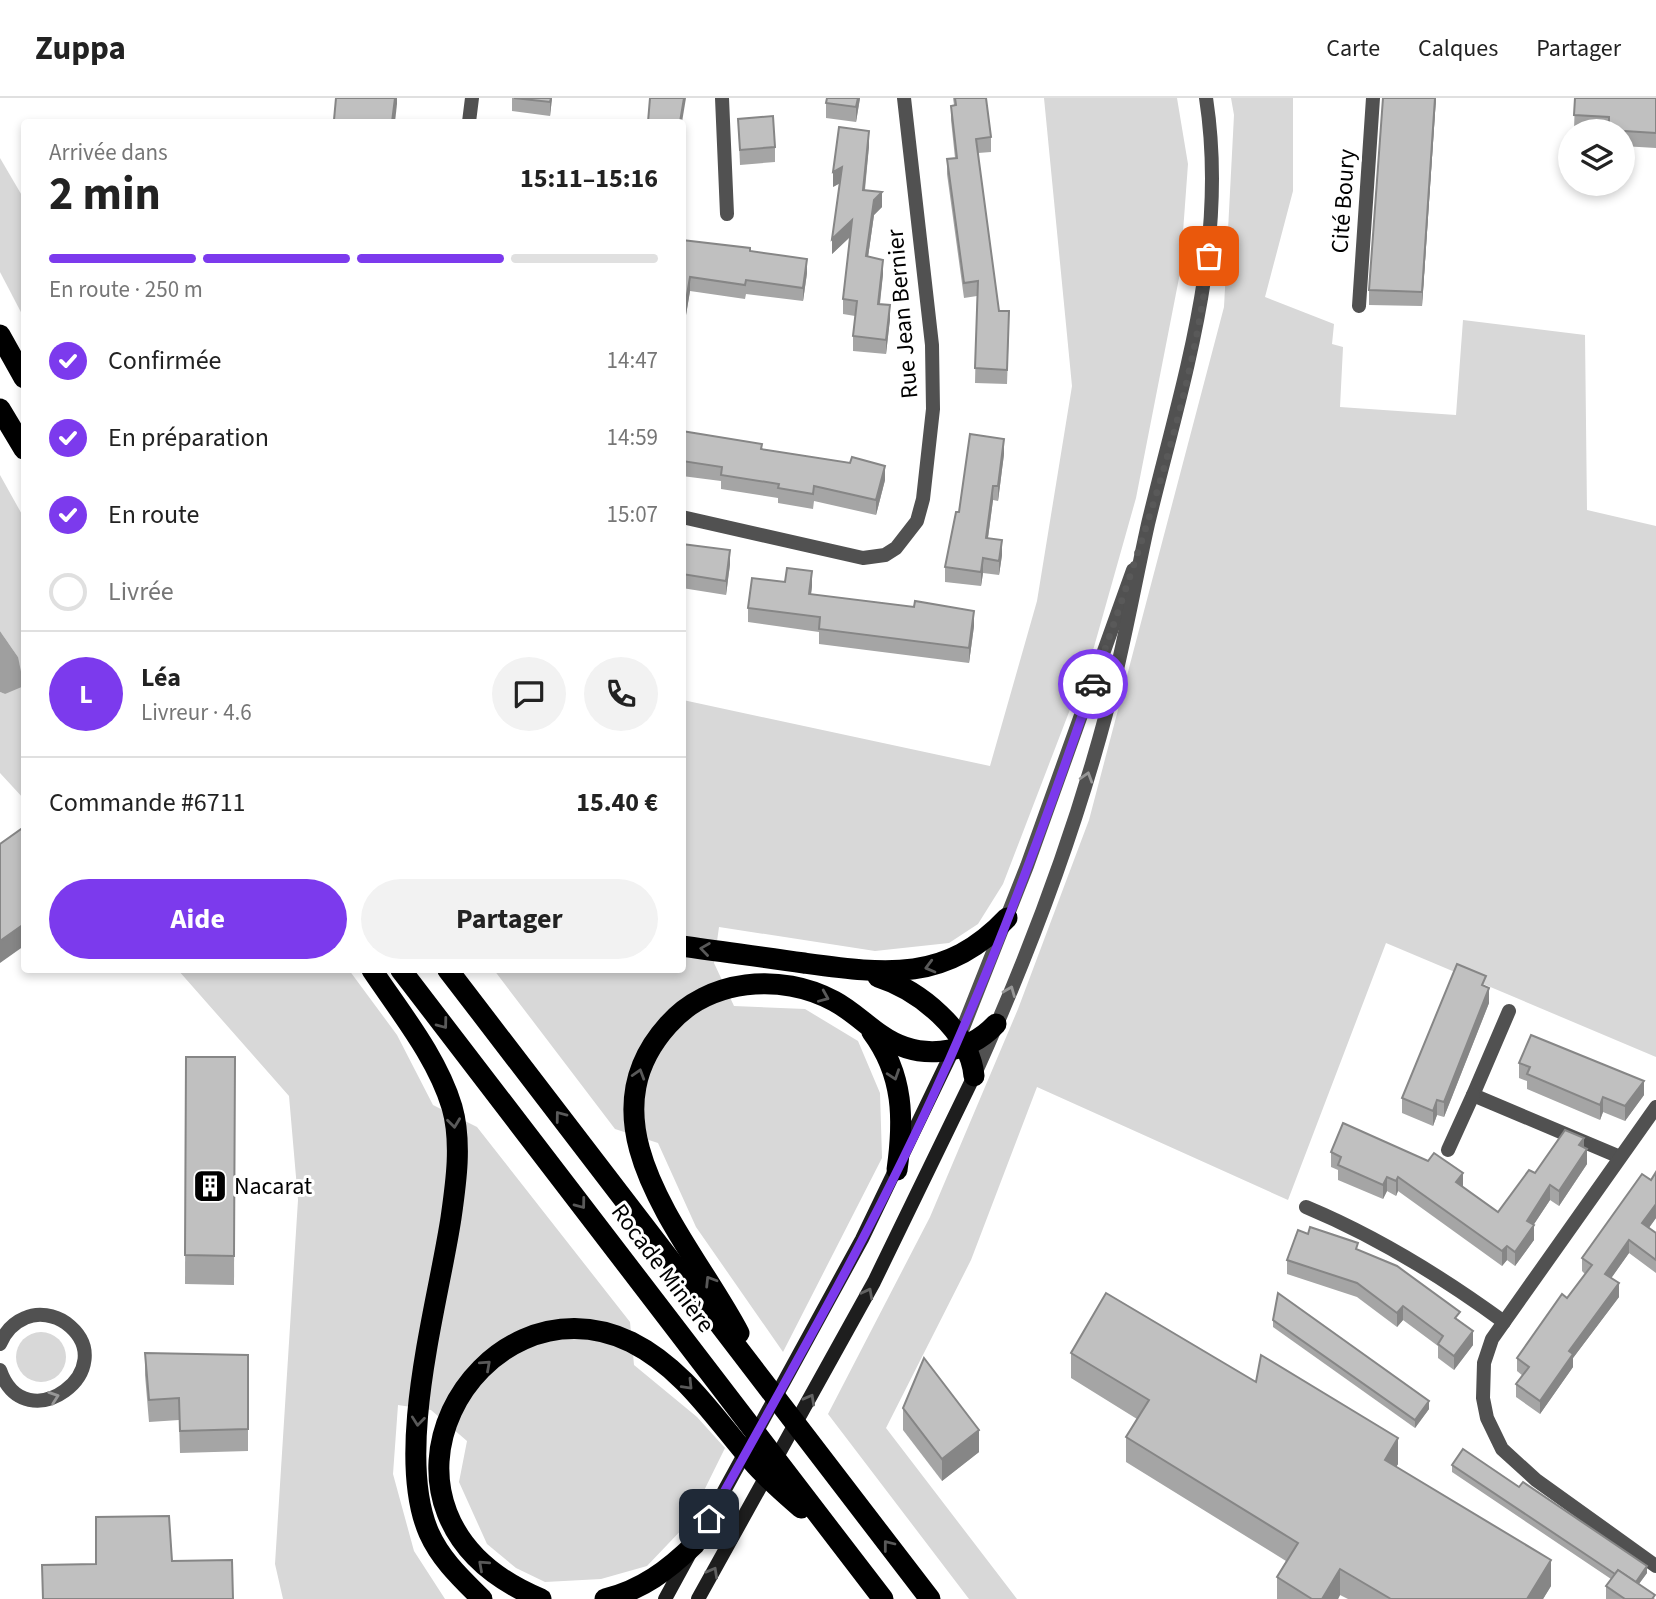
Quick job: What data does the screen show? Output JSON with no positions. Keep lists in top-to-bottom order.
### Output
{
  "streets": {
    "highway": ["Rocade Minière"],
    "street": ["Cité Boury", "Rue Jean Bernier"]
  },
  "places": {
    "building": ["Nacarat"]
  },
  "page": {
    "header": "Zuppa",
    "nav": ["Carte", "Calques", "Partager"],
    "heading": ["2 min", "Arrivée dans", "15:11–15:16"],
    "panel": [
      "Léa",
      "Livreur · 4.6",
      "Commande #6711",
      "15.40 €"
    ],
    "bar": "En route · 250 m",
    "list": [
      ["Confirmée", "14:47"],
      ["En préparation", "14:59"],
      ["En route", "15:07"],
      "Livrée"
    ],
    "round": "L",
    "buttons": ["Aide", "Partager"]
  }
}
